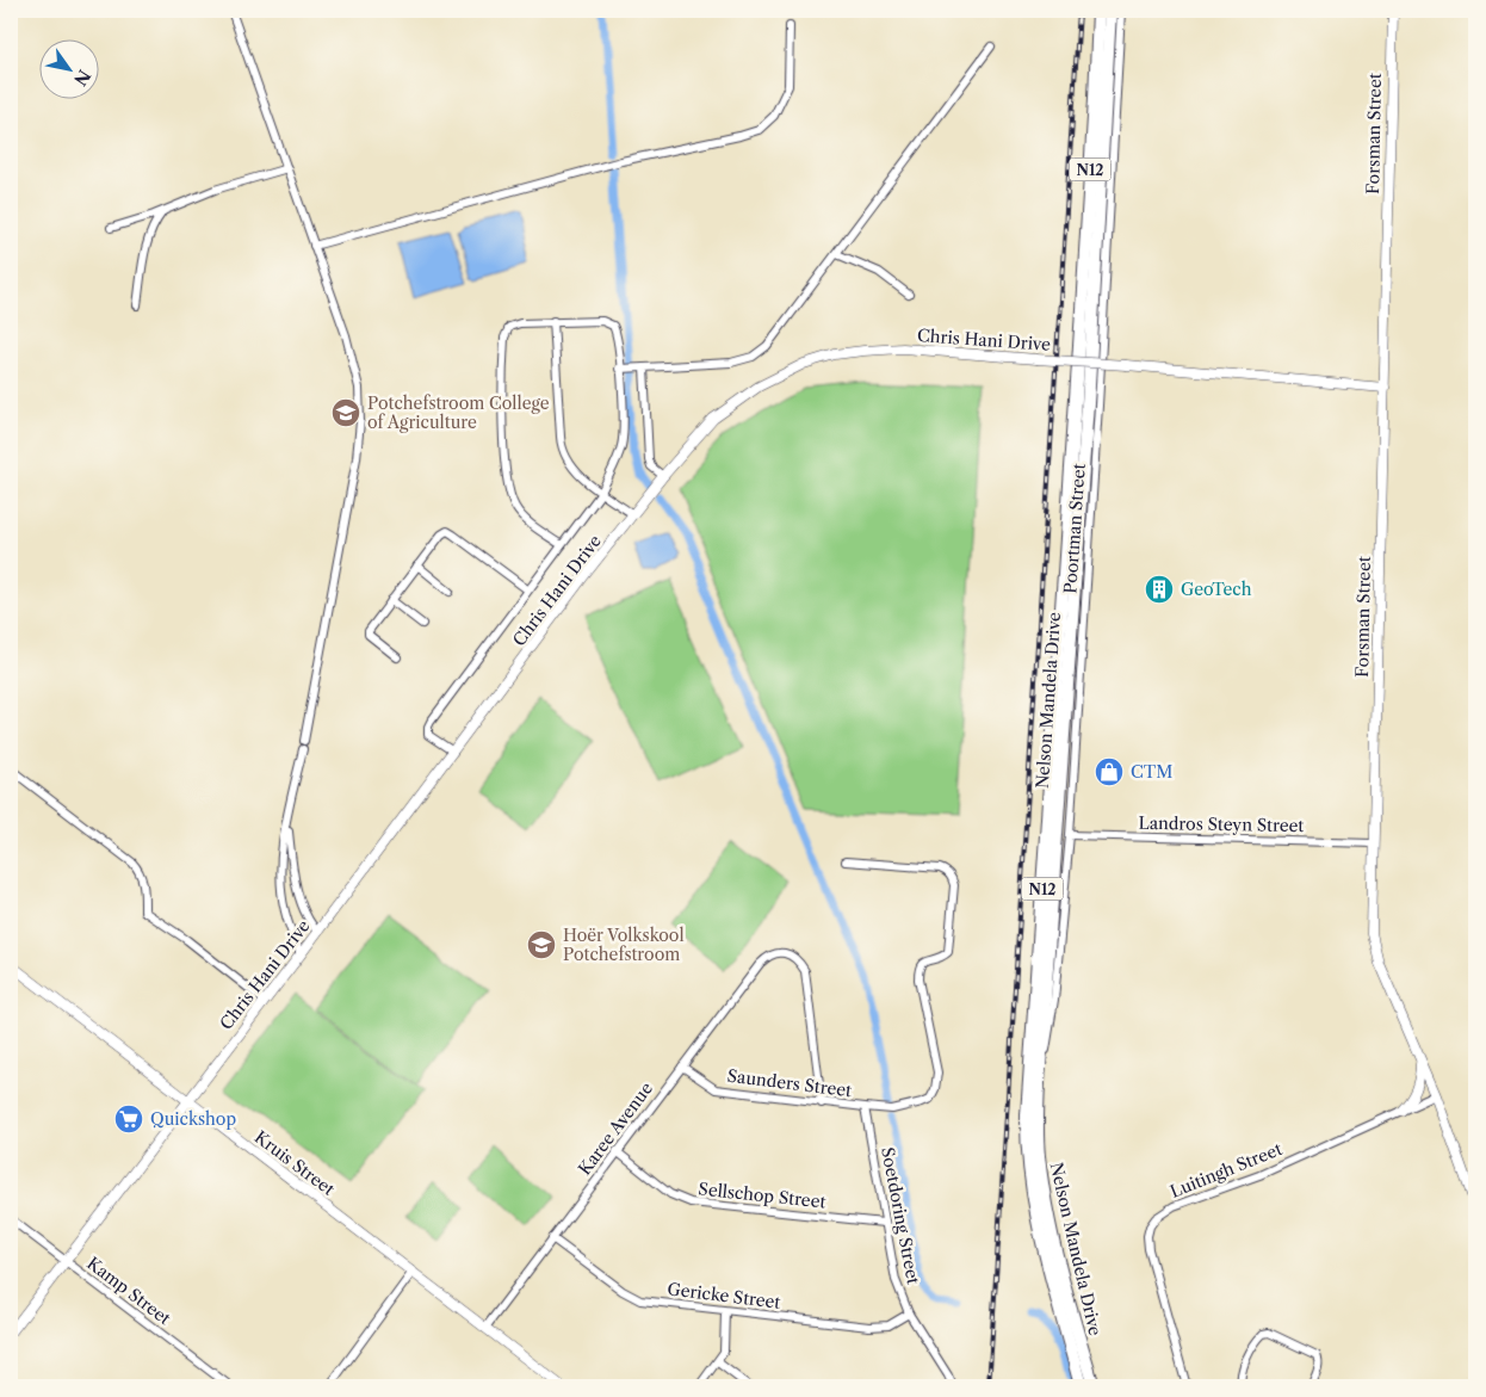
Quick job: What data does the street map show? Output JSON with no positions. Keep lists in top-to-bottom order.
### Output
{
  "streets": {
    "highway": ["N12", "Nelson Mandela Drive"],
    "street": [
      "Forsman Street",
      "Chris Hani Drive",
      "Poortman Street",
      "Landros Steyn Street",
      "Saunders Street",
      "Karee Avenue",
      "Kruis Street",
      "Luitingh Street",
      "Sellschop Street",
      "Soetdoring Street",
      "Kamp Street",
      "Gericke Street"
    ]
  },
  "crossings": [
    ["Forsman Street", "Chris Hani Drive"],
    ["Forsman Street", "Landros Steyn Street"],
    ["Forsman Street", "Luitingh Street"],
    ["Chris Hani Drive", "Kruis Street"],
    ["Chris Hani Drive", "Kamp Street"],
    ["Poortman Street", "Nelson Mandela Drive"],
    ["Poortman Street", "Landros Steyn Street"],
    ["Saunders Street", "Karee Avenue"],
    ["Saunders Street", "Soetdoring Street"],
    ["Karee Avenue", "Kruis Street"],
    ["Karee Avenue", "Sellschop Street"],
    ["Karee Avenue", "Gericke Street"],
    ["Sellschop Street", "Soetdoring Street"],
    ["Soetdoring Street", "Gericke Street"]
  ],
  "places": {
    "school or university": ["Potchefstroom College of Agriculture", "Hoër Volkskool Potchefstroom"],
    "building": ["GeoTech"],
    "shop": ["CTM"],
    "supermarket": ["Quickshop"]
  },
  "north": "bottom right"
}
